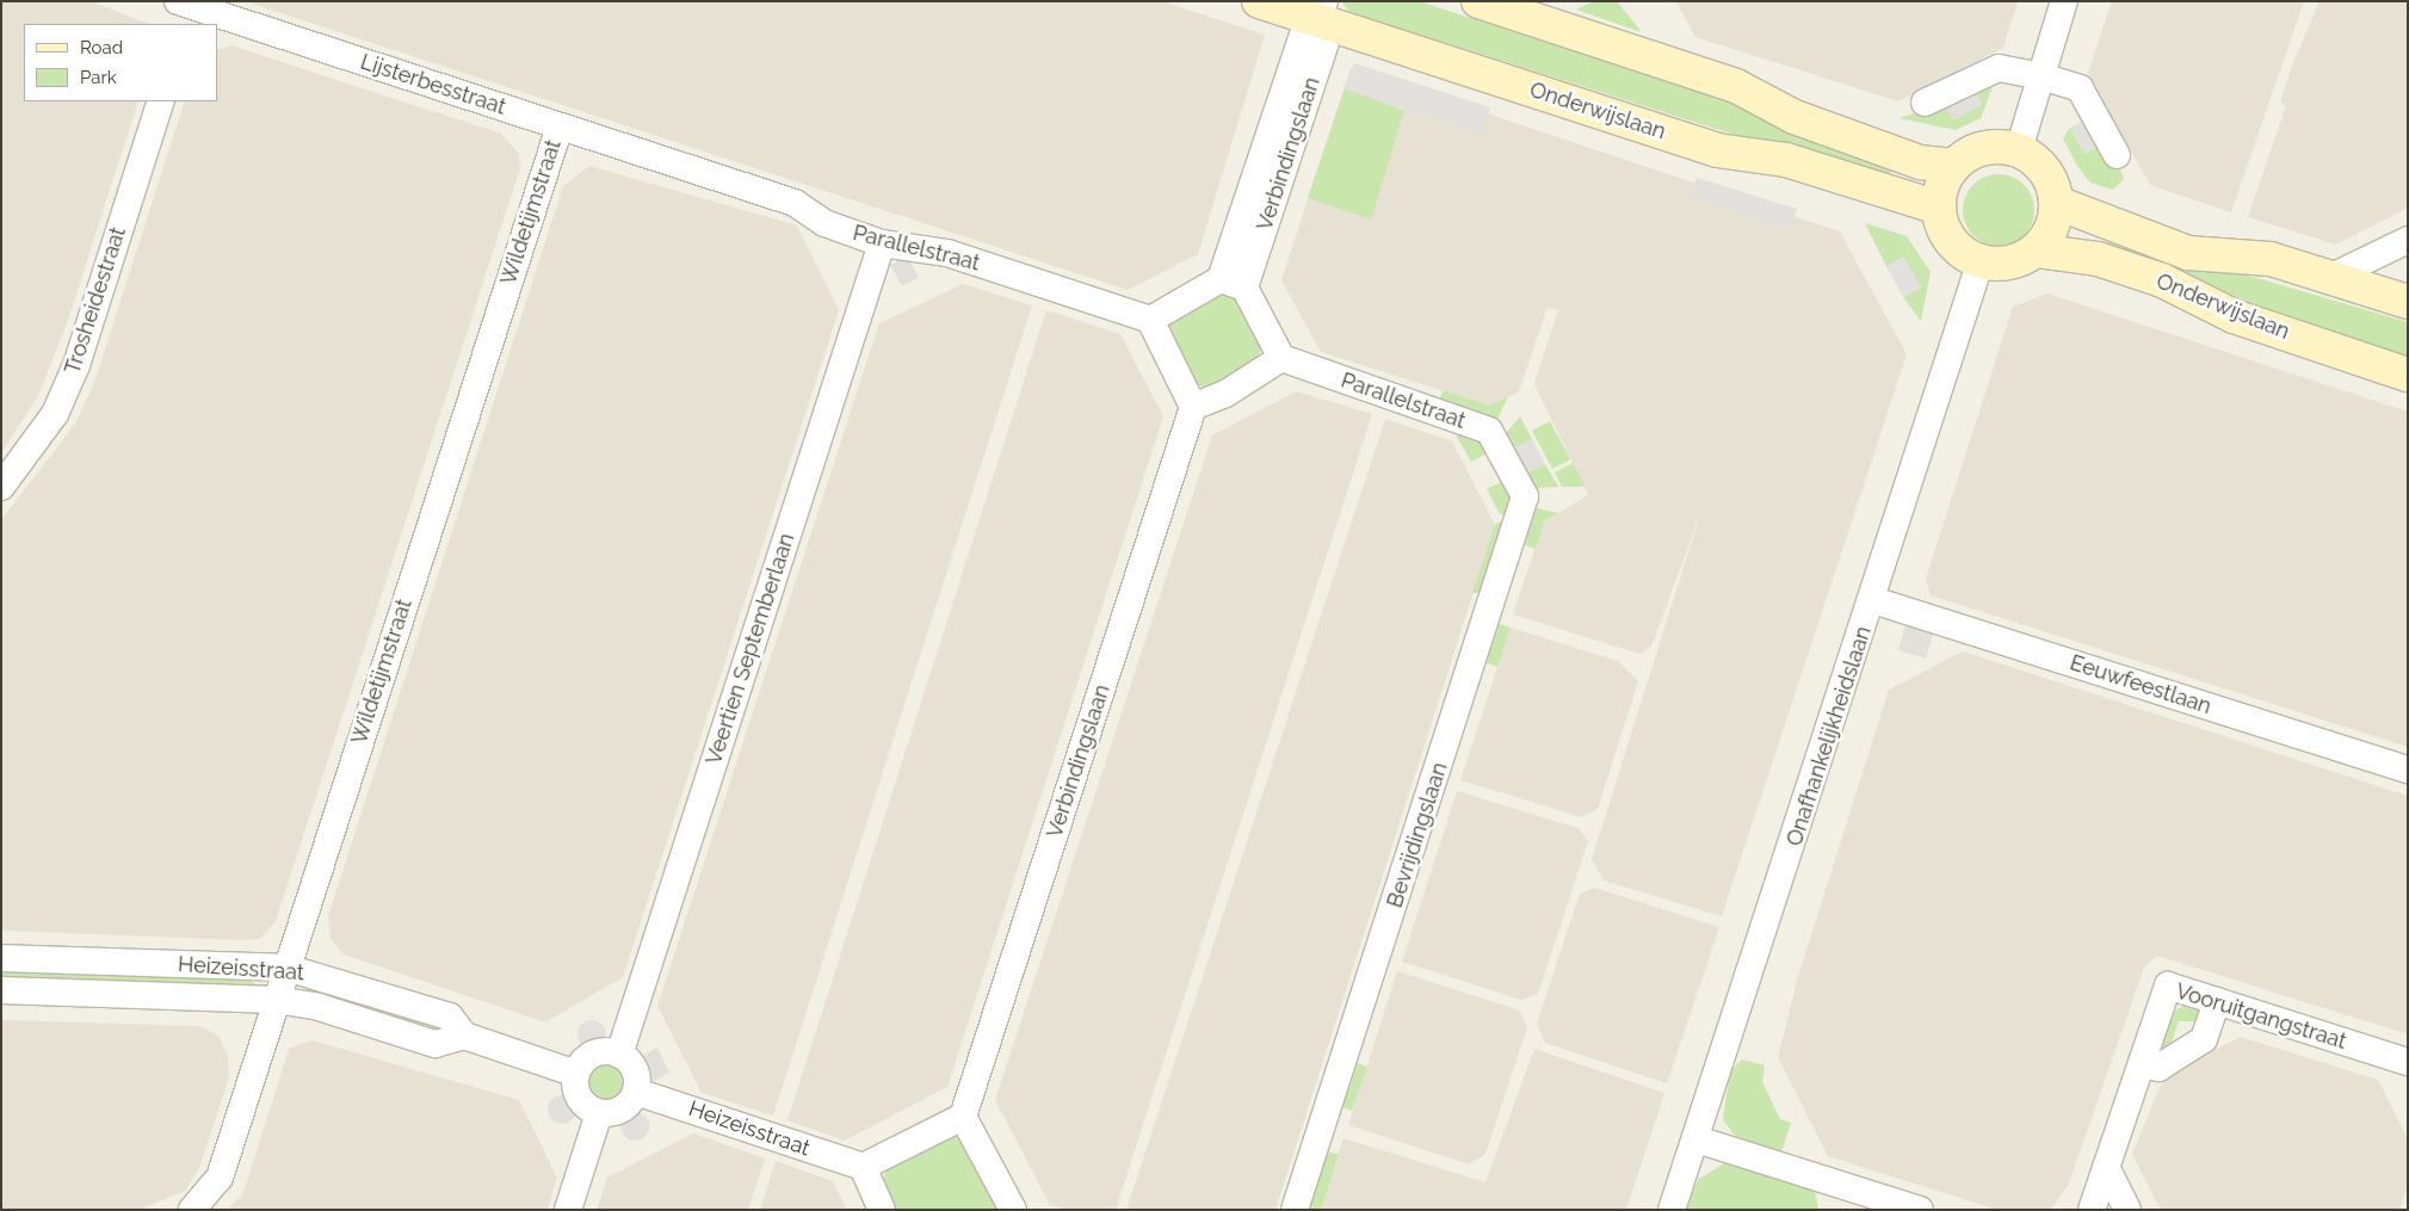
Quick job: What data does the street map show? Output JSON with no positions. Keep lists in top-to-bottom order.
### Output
{
  "streets": {
    "main road": ["Onderwijslaan"],
    "street": [
      "Lijsterbesstraat",
      "Verbindingslaan",
      "Wildetijmstraat",
      "Parallelstraat",
      "Trosheidestraat",
      "Veertien Septemberlaan",
      "Eeuwfeestlaan",
      "Onafhankelijkheidslaan",
      "Bevrijdingslaan",
      "Heizeisstraat",
      "Vooruitgangstraat"
    ]
  },
  "crossings": [
    ["Lijsterbesstraat", "Wildetijmstraat"],
    ["Lijsterbesstraat", "Parallelstraat"],
    ["Onderwijslaan", "Verbindingslaan"],
    ["Onderwijslaan", "Onafhankelijkheidslaan"],
    ["Wildetijmstraat", "Heizeisstraat"],
    ["Parallelstraat", "Veertien Septemberlaan"],
    ["Parallelstraat", "Bevrijdingslaan"],
    ["Veertien Septemberlaan", "Heizeisstraat"],
    ["Eeuwfeestlaan", "Onafhankelijkheidslaan"]
  ],
  "legend": ["Road", "Park"]
}
